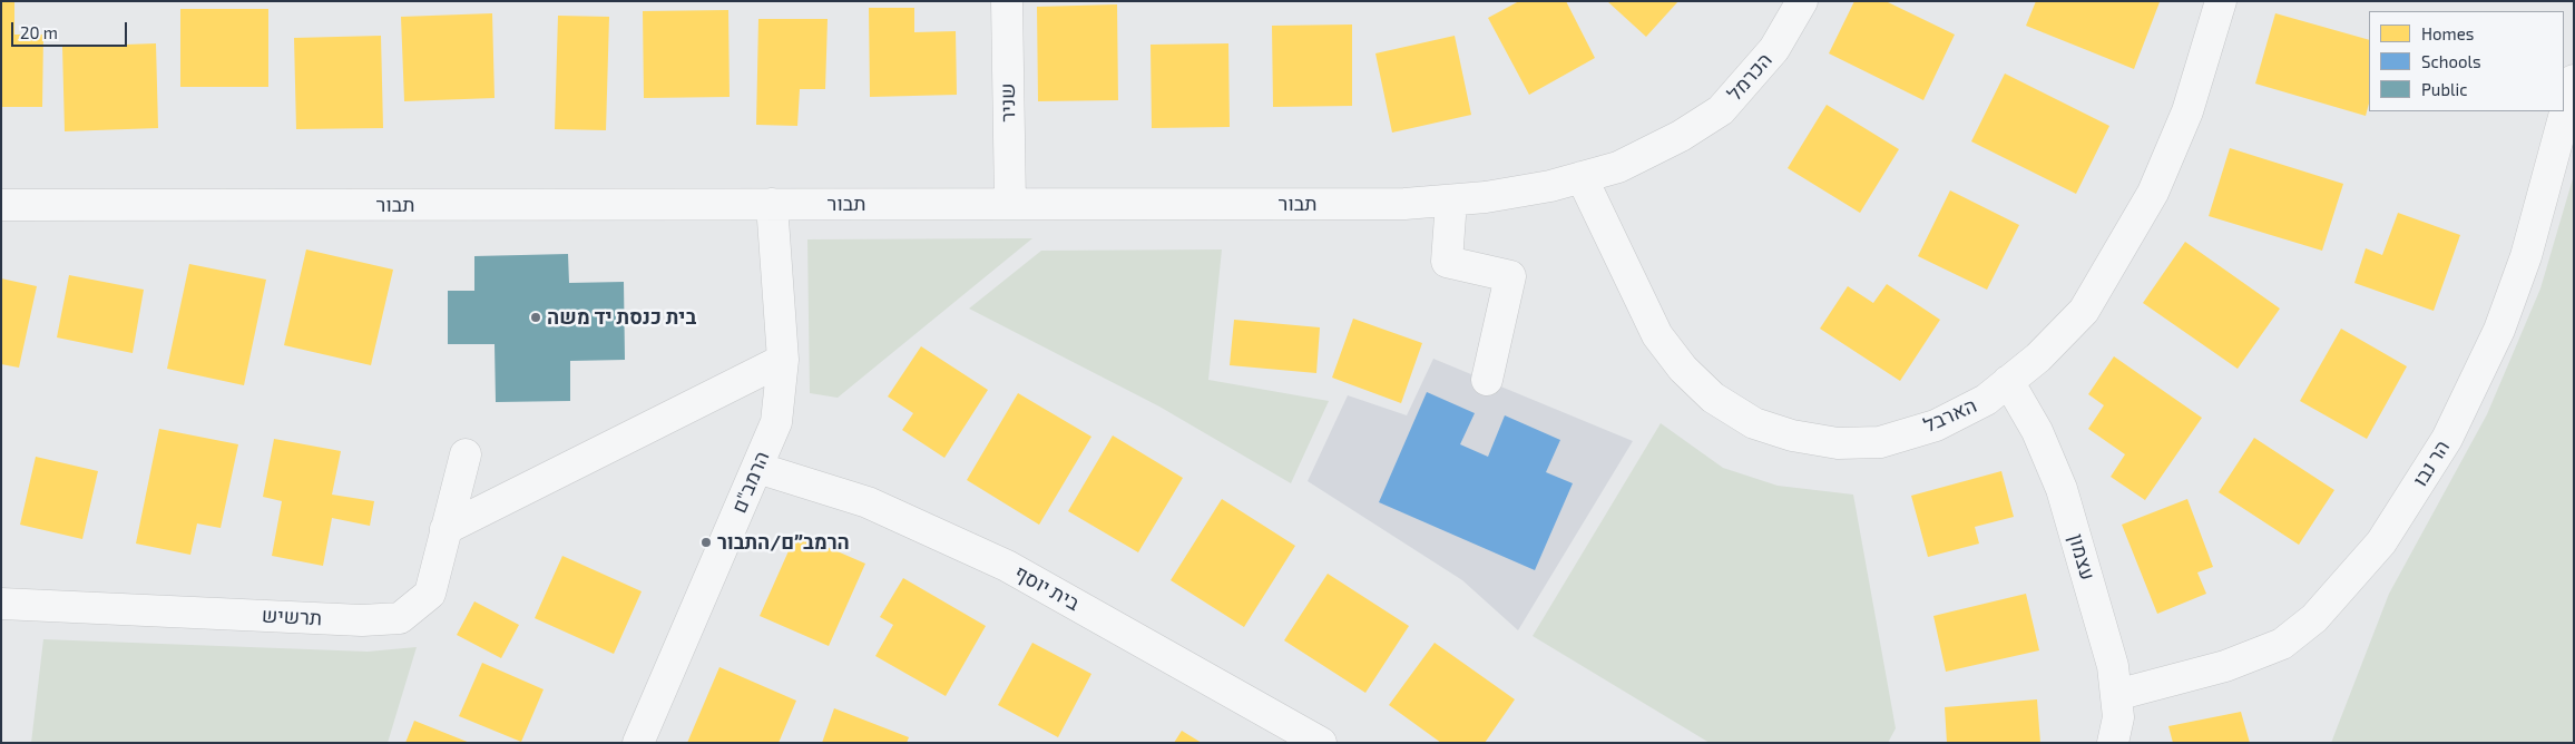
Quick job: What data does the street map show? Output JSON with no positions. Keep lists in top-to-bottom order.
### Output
{
  "streets": {
    "street": [
      "הכרמל",
      "שניר",
      "תבור",
      "הארבל",
      "הר נבו",
      "הרמב\"ם",
      "עצמון",
      "בית יוסף",
      "תרשיש"
    ]
  },
  "crossings": [
    ["הכרמל", "תבור"],
    ["שניר", "תבור"],
    ["תבור", "הארבל"],
    ["תבור", "הרמב\"ם"],
    ["הארבל", "עצמון"],
    ["הר נבו", "עצמון"],
    ["הרמב\"ם", "בית יוסף"]
  ],
  "places": ["בית כנסת יד משה", "הרמב״ם/התבור"],
  "legend": ["Homes", "Schools", "Public"],
  "scale_bar": "20 m"
}
